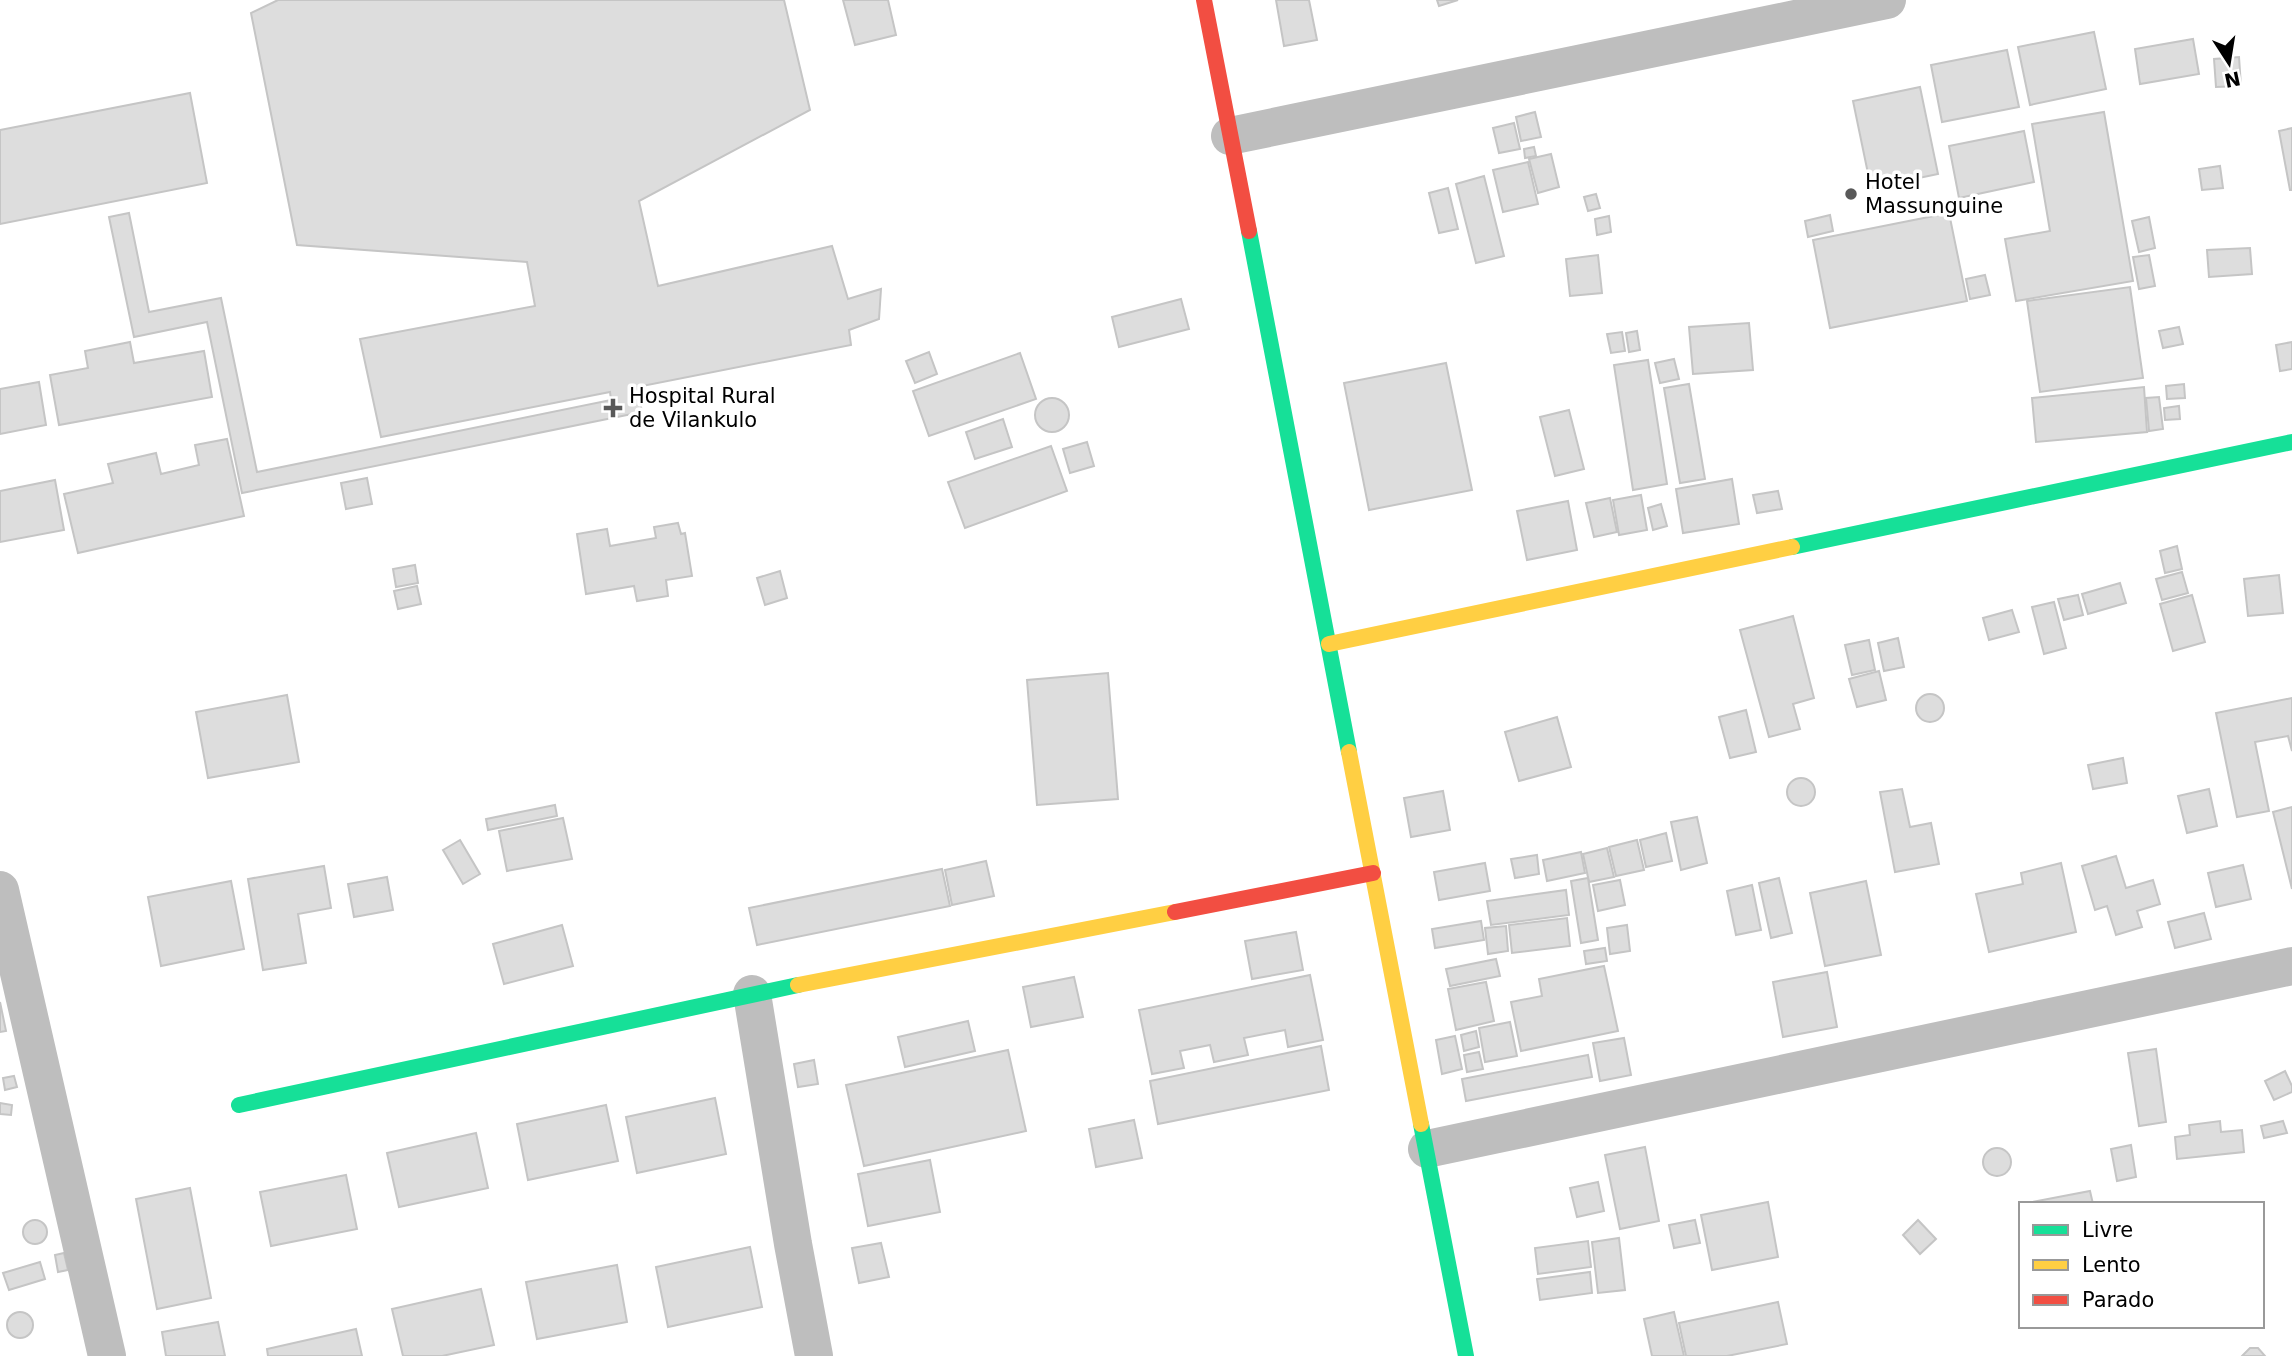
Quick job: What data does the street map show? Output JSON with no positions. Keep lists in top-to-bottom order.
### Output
{
  "places": {
    "other": ["Hotel Massunguine"],
    "health": ["Hospital Rural de Vilankulo"]
  },
  "legend": ["Livre", "Lento", "Parado"],
  "north": "bottom"
}
